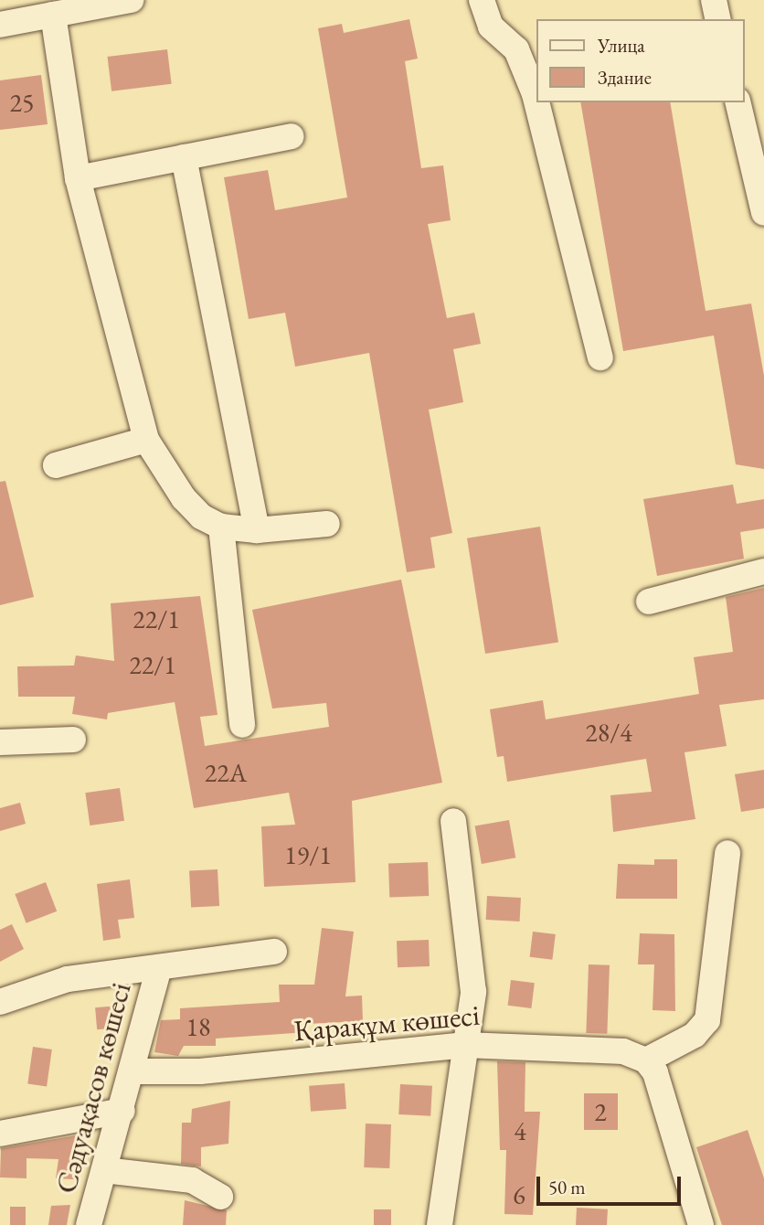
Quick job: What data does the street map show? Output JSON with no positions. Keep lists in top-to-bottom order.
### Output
{
  "streets": {
    "street": ["Қарақұм көшесі", "Сәдуақасов көшесі"]
  },
  "crossings": [
    ["Қарақұм көшесі", "Сәдуақасов көшесі"]
  ],
  "house_numbers": [
    "25",
    "22/1",
    "22/1",
    "28/4",
    "22А",
    "19/1",
    "18",
    "2",
    "4",
    "6"
  ],
  "legend": ["Улица", "Здание"],
  "scale_bar": "50 m"
}
